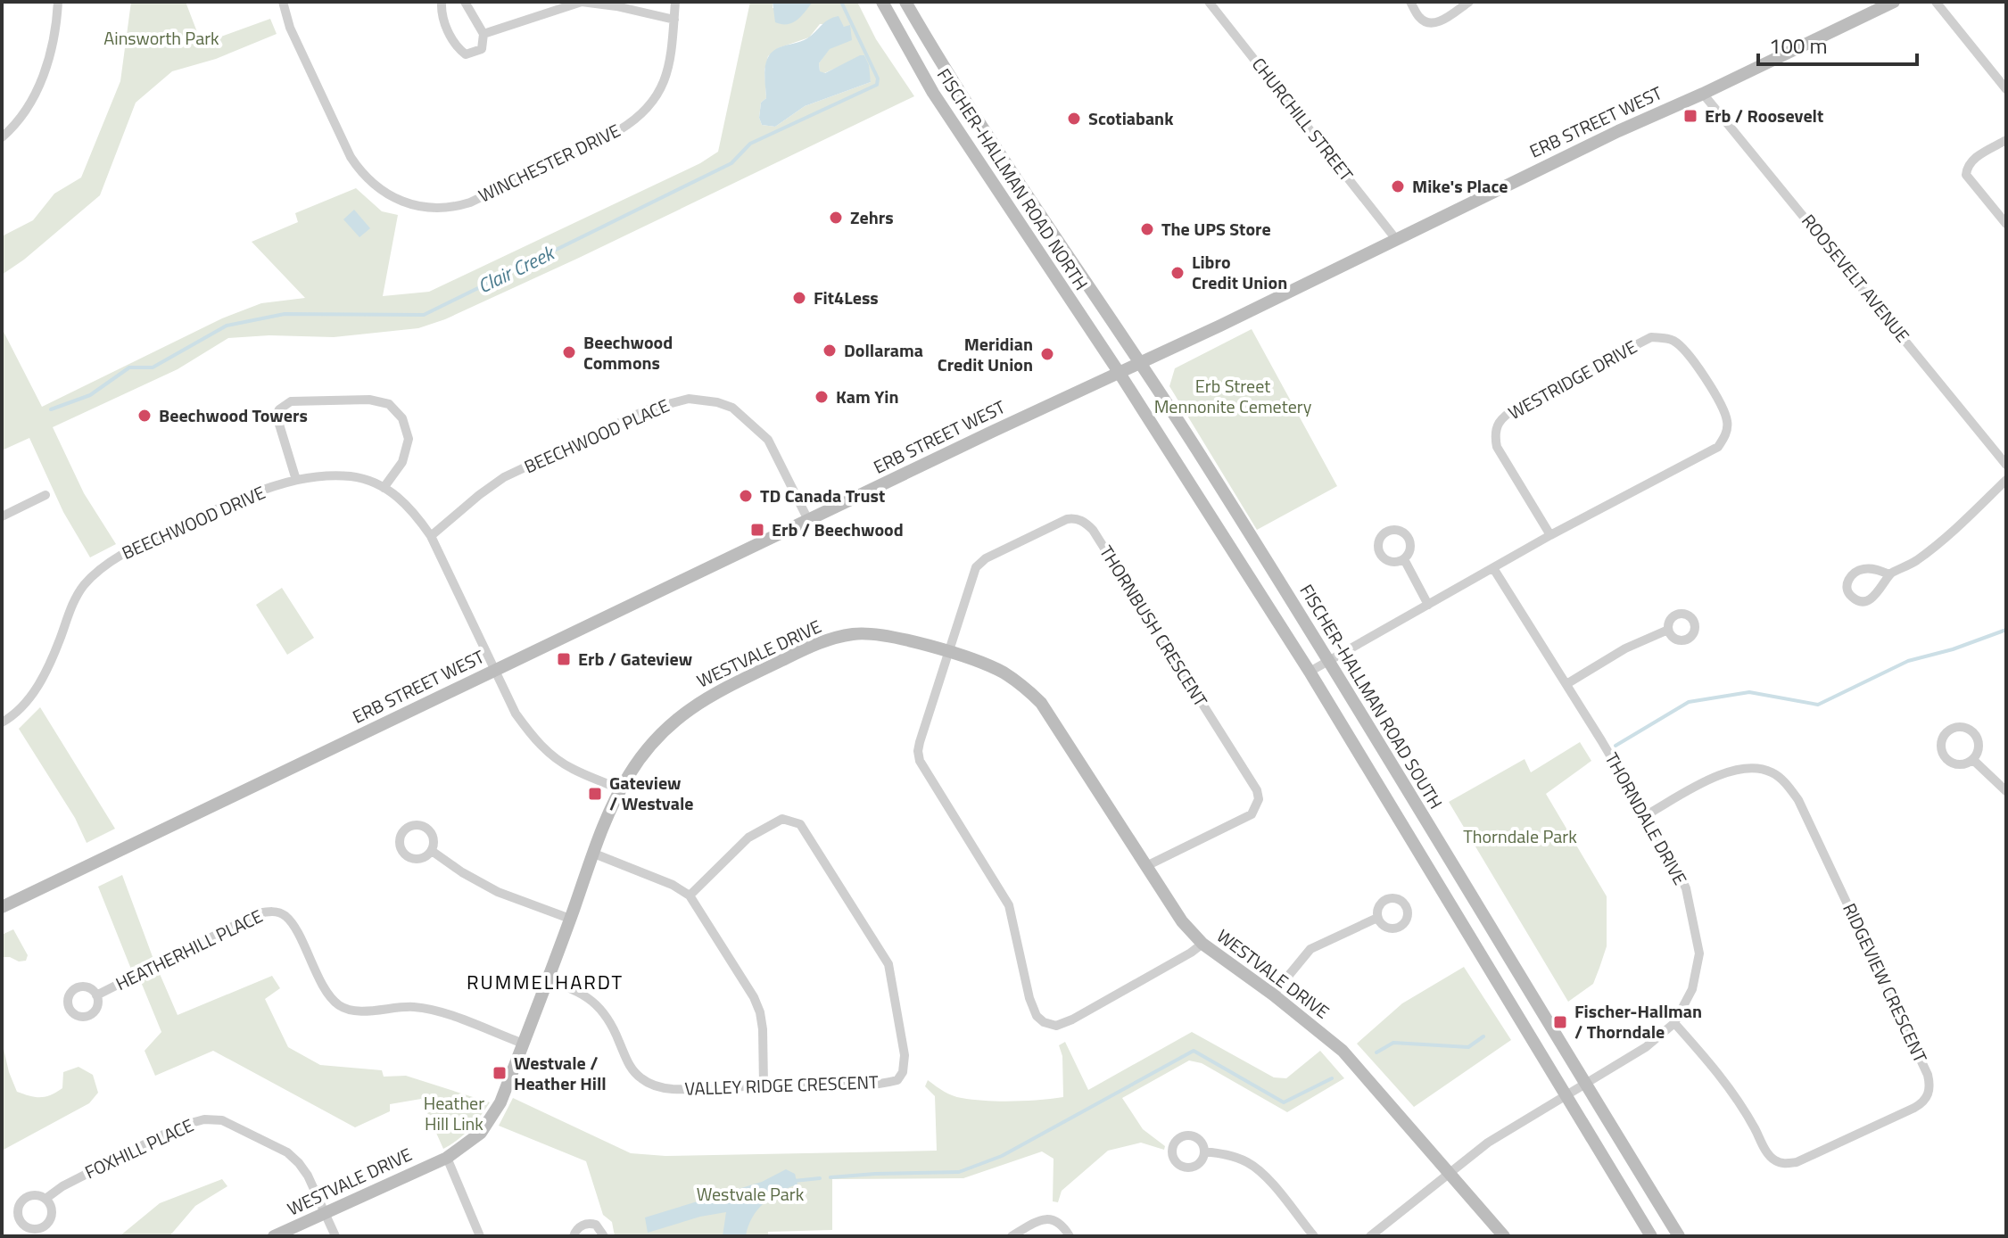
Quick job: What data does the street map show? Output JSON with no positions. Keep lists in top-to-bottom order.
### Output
{
  "streets": {
    "main road": [
      "ERB STREET WEST",
      "FISCHER-HALLMAN ROAD NORTH",
      "WESTVALE DRIVE",
      "FISCHER-HALLMAN ROAD SOUTH"
    ],
    "street": [
      "CHURCHILL STREET",
      "WINCHESTER DRIVE",
      "ROOSEVELT AVENUE",
      "WESTRIDGE DRIVE",
      "BEECHWOOD PLACE",
      "BEECHWOOD DRIVE",
      "THORNBUSH CRESCENT",
      "THORNDALE DRIVE",
      "HEATHERHILL PLACE",
      "RIDGEVIEW CRESCENT",
      "VALLEY RIDGE CRESCENT",
      "FOXHILL PLACE"
    ]
  },
  "crossings": [
    ["CHURCHILL STREET", "ERB STREET WEST"],
    ["ERB STREET WEST", "FISCHER-HALLMAN ROAD NORTH"],
    ["ERB STREET WEST", "ROOSEVELT AVENUE"],
    ["ERB STREET WEST", "BEECHWOOD PLACE"],
    ["ERB STREET WEST", "BEECHWOOD DRIVE"],
    ["ERB STREET WEST", "FISCHER-HALLMAN ROAD SOUTH"],
    ["FISCHER-HALLMAN ROAD NORTH", "FISCHER-HALLMAN ROAD SOUTH"],
    ["WESTRIDGE DRIVE", "FISCHER-HALLMAN ROAD SOUTH"],
    ["WESTRIDGE DRIVE", "THORNDALE DRIVE"],
    ["BEECHWOOD PLACE", "BEECHWOOD DRIVE"],
    ["BEECHWOOD DRIVE", "WESTVALE DRIVE"],
    ["THORNBUSH CRESCENT", "WESTVALE DRIVE"],
    ["WESTVALE DRIVE", "THORNDALE DRIVE"],
    ["WESTVALE DRIVE", "HEATHERHILL PLACE"],
    ["WESTVALE DRIVE", "VALLEY RIDGE CRESCENT"],
    ["WESTVALE DRIVE", "FOXHILL PLACE"],
    ["FISCHER-HALLMAN ROAD SOUTH", "THORNDALE DRIVE"],
    ["THORNDALE DRIVE", "RIDGEVIEW CRESCENT"]
  ],
  "districts": ["RUMMELHARDT"],
  "water": ["Clair Creek"],
  "parks": [
    "Ainsworth Park",
    "Erb Street Mennonite Cemetery",
    "Thorndale Park",
    "Heather Hill Link",
    "Westvale Park"
  ],
  "places": {
    "transit": [
      "Erb / Roosevelt",
      "Erb / Beechwood",
      "Erb / Gateview",
      "Gateview / Westvale",
      "Fischer-Hallman / Thorndale",
      "Westvale / Heather Hill"
    ],
    "other": [
      "Scotiabank",
      "Mike's Place",
      "Zehrs",
      "The UPS Store",
      "Libro Credit Union",
      "Fit4Less",
      "Dollarama",
      "Beechwood Commons",
      "Meridian Credit Union",
      "Kam Yin",
      "Beechwood Towers",
      "TD Canada Trust"
    ]
  },
  "scale_bar": "100 m"
}
